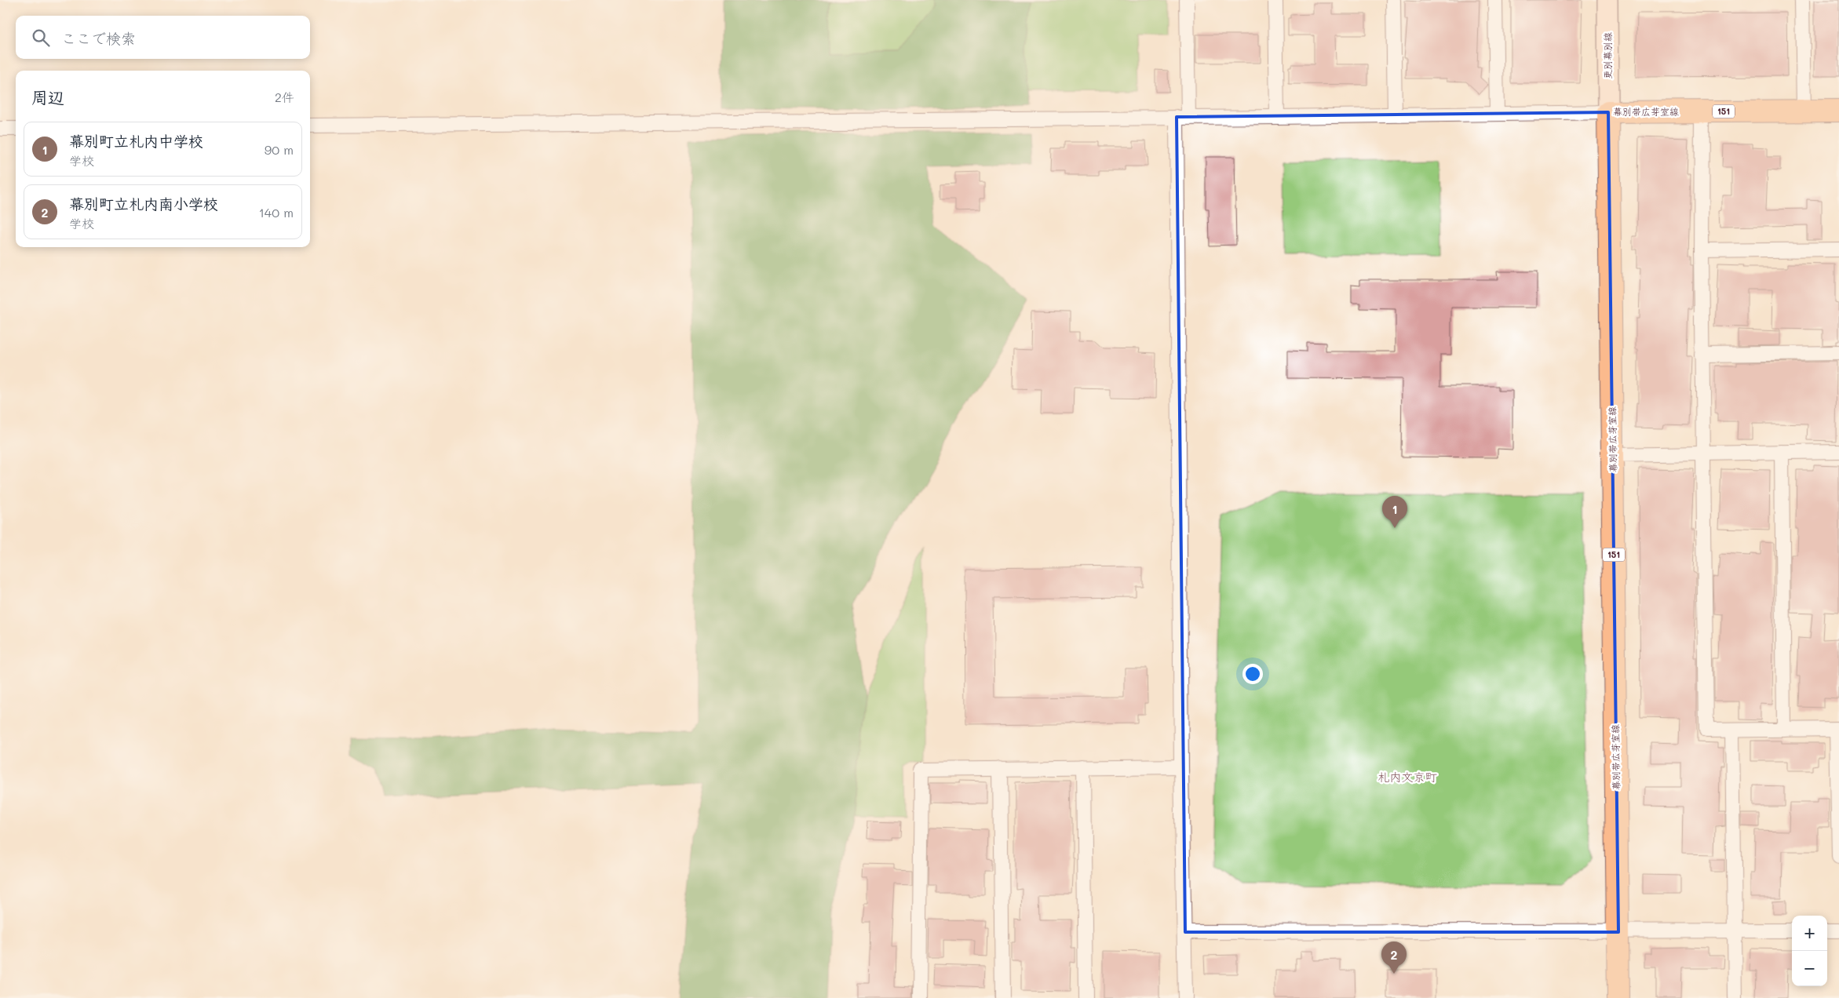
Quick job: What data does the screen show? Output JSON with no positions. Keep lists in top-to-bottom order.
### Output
{
  "streets": {
    "main road": ["更別幕別線", "151", "幕別帯広芽室線"]
  },
  "crossings": [
    ["更別幕別線", "幕別帯広芽室線"]
  ],
  "districts": ["札内文京町"],
  "page": {
    "search": "ここで検索",
    "heading": ["周辺", "2件"],
    "list": [
      {
        "mark": "1",
        "name": "幕別町立札内中学校",
        "note": "学校",
        "value": "90 m"
      },
      {
        "mark": "2",
        "name": "幕別町立札内南小学校",
        "note": "学校",
        "value": "140 m"
      }
    ],
    "pins": ["1", "2"],
    "map_buttons": ["+", "−"]
  }
}
